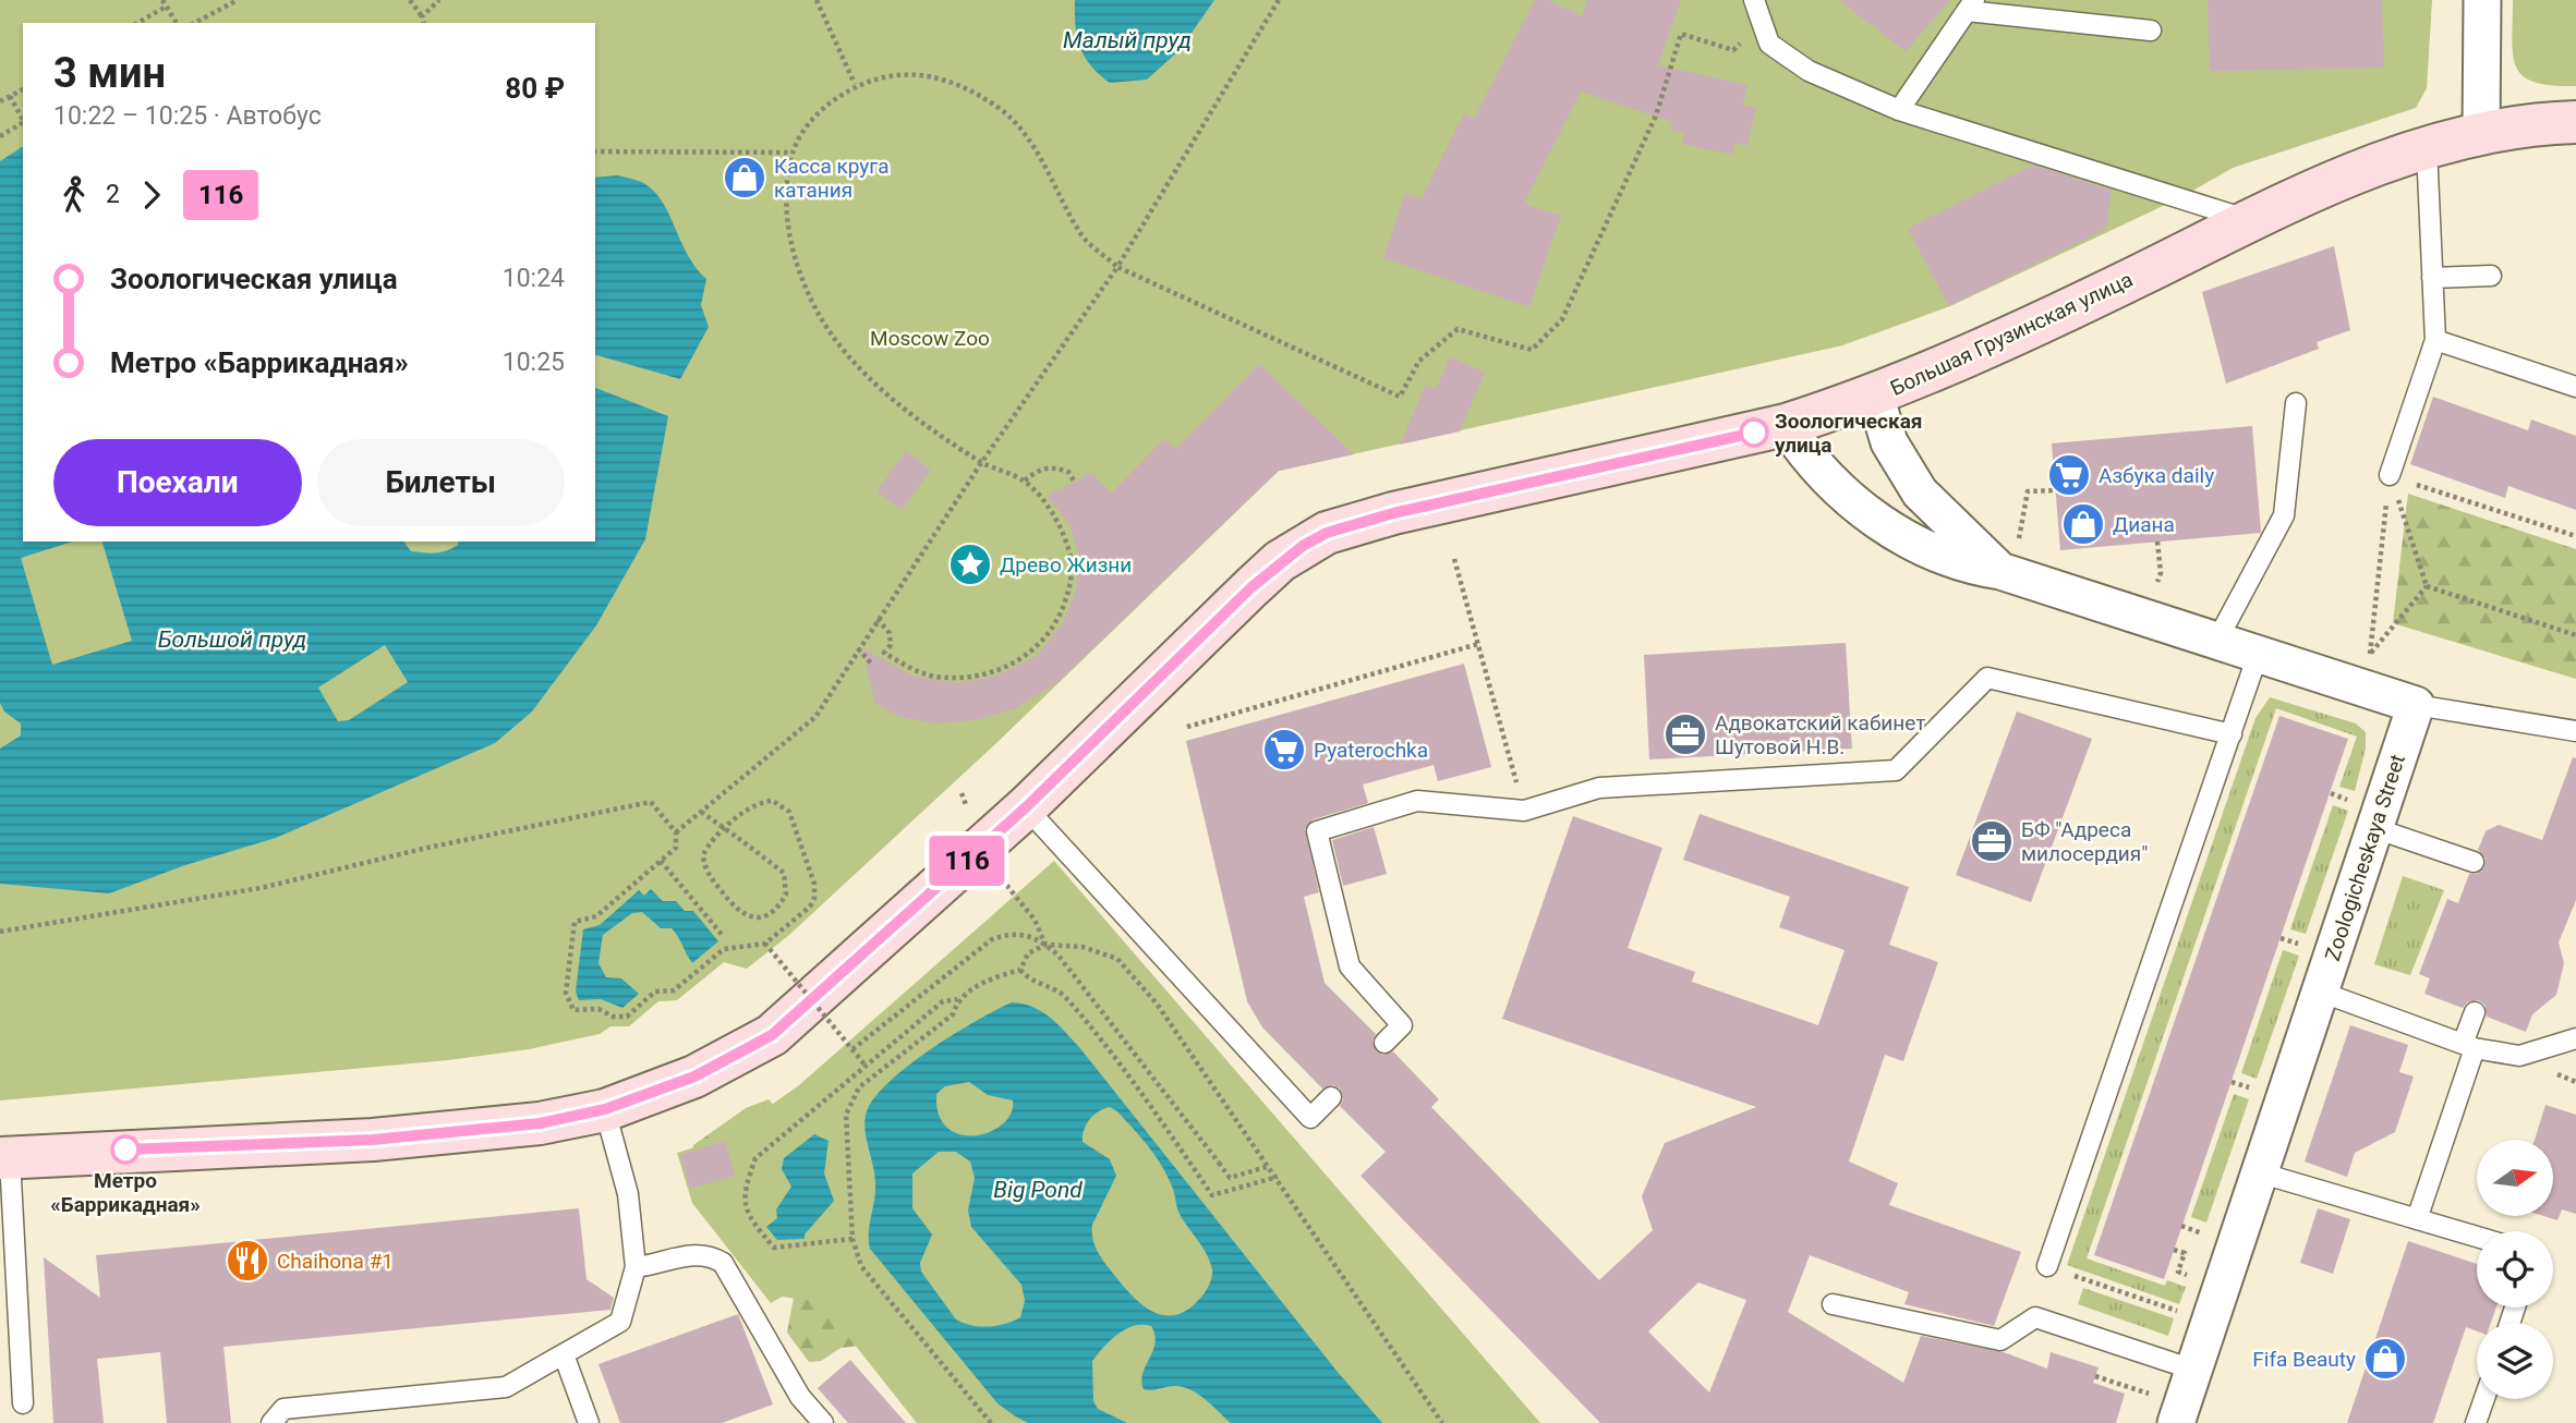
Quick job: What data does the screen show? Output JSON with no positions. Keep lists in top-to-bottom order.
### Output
{
  "streets": {
    "main road": ["Большая Грузинская улица"],
    "street": ["Zoologicheskaya Street"]
  },
  "water": ["Малый пруд", "Большой пруд", "Big Pond"],
  "parks": ["Moscow Zoo"],
  "places": {
    "shop": ["Касса круга катания", "Диана", "Fifa Beauty"],
    "other": ["Зоологическая улица", "Метро «Баррикадная»"],
    "supermarket": ["Азбука daily", "Pyaterochka"],
    "place": ["Древо Жизни"],
    "office": ["Адвокатский кабинет Шутовой Н.В.", "БФ \"Адреса милосердия\""],
    "restaurant": ["Chaihona #1"]
  },
  "lines": ["bus line 116"],
  "north": "right",
  "page": {
    "on_map": "116",
    "heading": ["3 мин", "10:22 – 10:25 · Автобус", "80 ₽"],
    "legs": ["2", "116"],
    "list": [
      {
        "name": "Зоологическая улица",
        "value": "10:24"
      },
      {
        "name": "Метро «Баррикадная»",
        "value": "10:25"
      }
    ],
    "buttons": ["Поехали", "Билеты"]
  }
}
